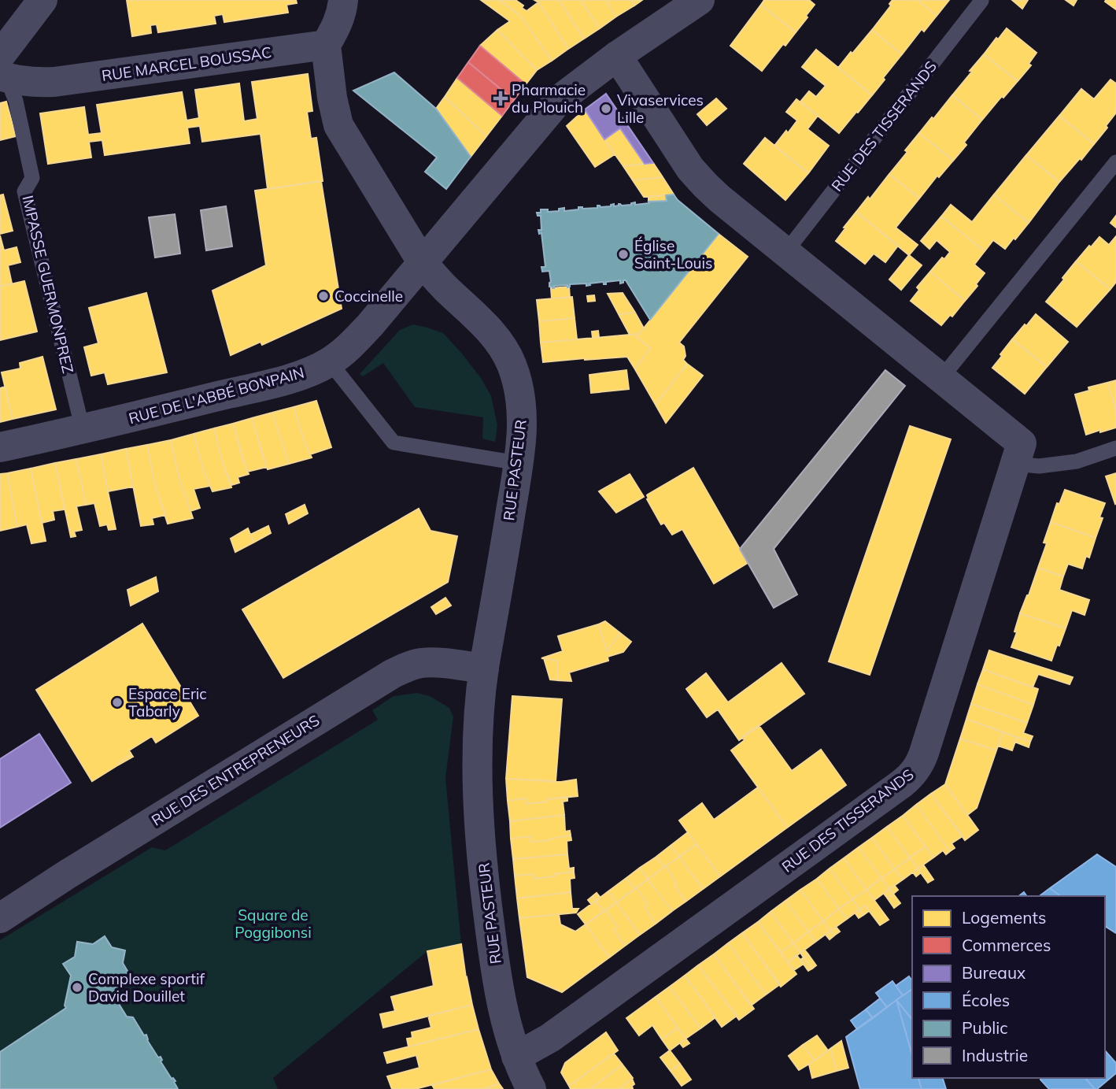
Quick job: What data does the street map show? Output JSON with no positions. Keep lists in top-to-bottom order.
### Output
{
  "streets": {
    "street": [
      "RUE MARCEL BOUSSAC",
      "RUE DES TISSERANDS",
      "RUE DE L'ABBÉ BONPAIN",
      "RUE PASTEUR",
      "RUE DES ENTREPRENEURS"
    ],
    "lane": ["IMPASSE GUERMONPREZ"]
  },
  "crossings": [
    ["RUE MARCEL BOUSSAC", "IMPASSE GUERMONPREZ"],
    ["RUE MARCEL BOUSSAC", "RUE PASTEUR"],
    ["RUE DES TISSERANDS", "RUE PASTEUR"],
    ["IMPASSE GUERMONPREZ", "RUE DE L'ABBÉ BONPAIN"],
    ["RUE DE L'ABBÉ BONPAIN", "RUE PASTEUR"],
    ["RUE PASTEUR", "RUE DES ENTREPRENEURS"]
  ],
  "parks": ["Square de Poggibonsi"],
  "places": {
    "health": ["Pharmacie du Plouich"],
    "other": [
      "Vivaservices Lille",
      "Église Saint-Louis",
      "Coccinelle",
      "Espace Eric Tabarly",
      "Complexe sportif David Douillet"
    ]
  },
  "legend": [
    "Logements",
    "Commerces",
    "Bureaux",
    "Écoles",
    "Public",
    "Industrie"
  ]
}
